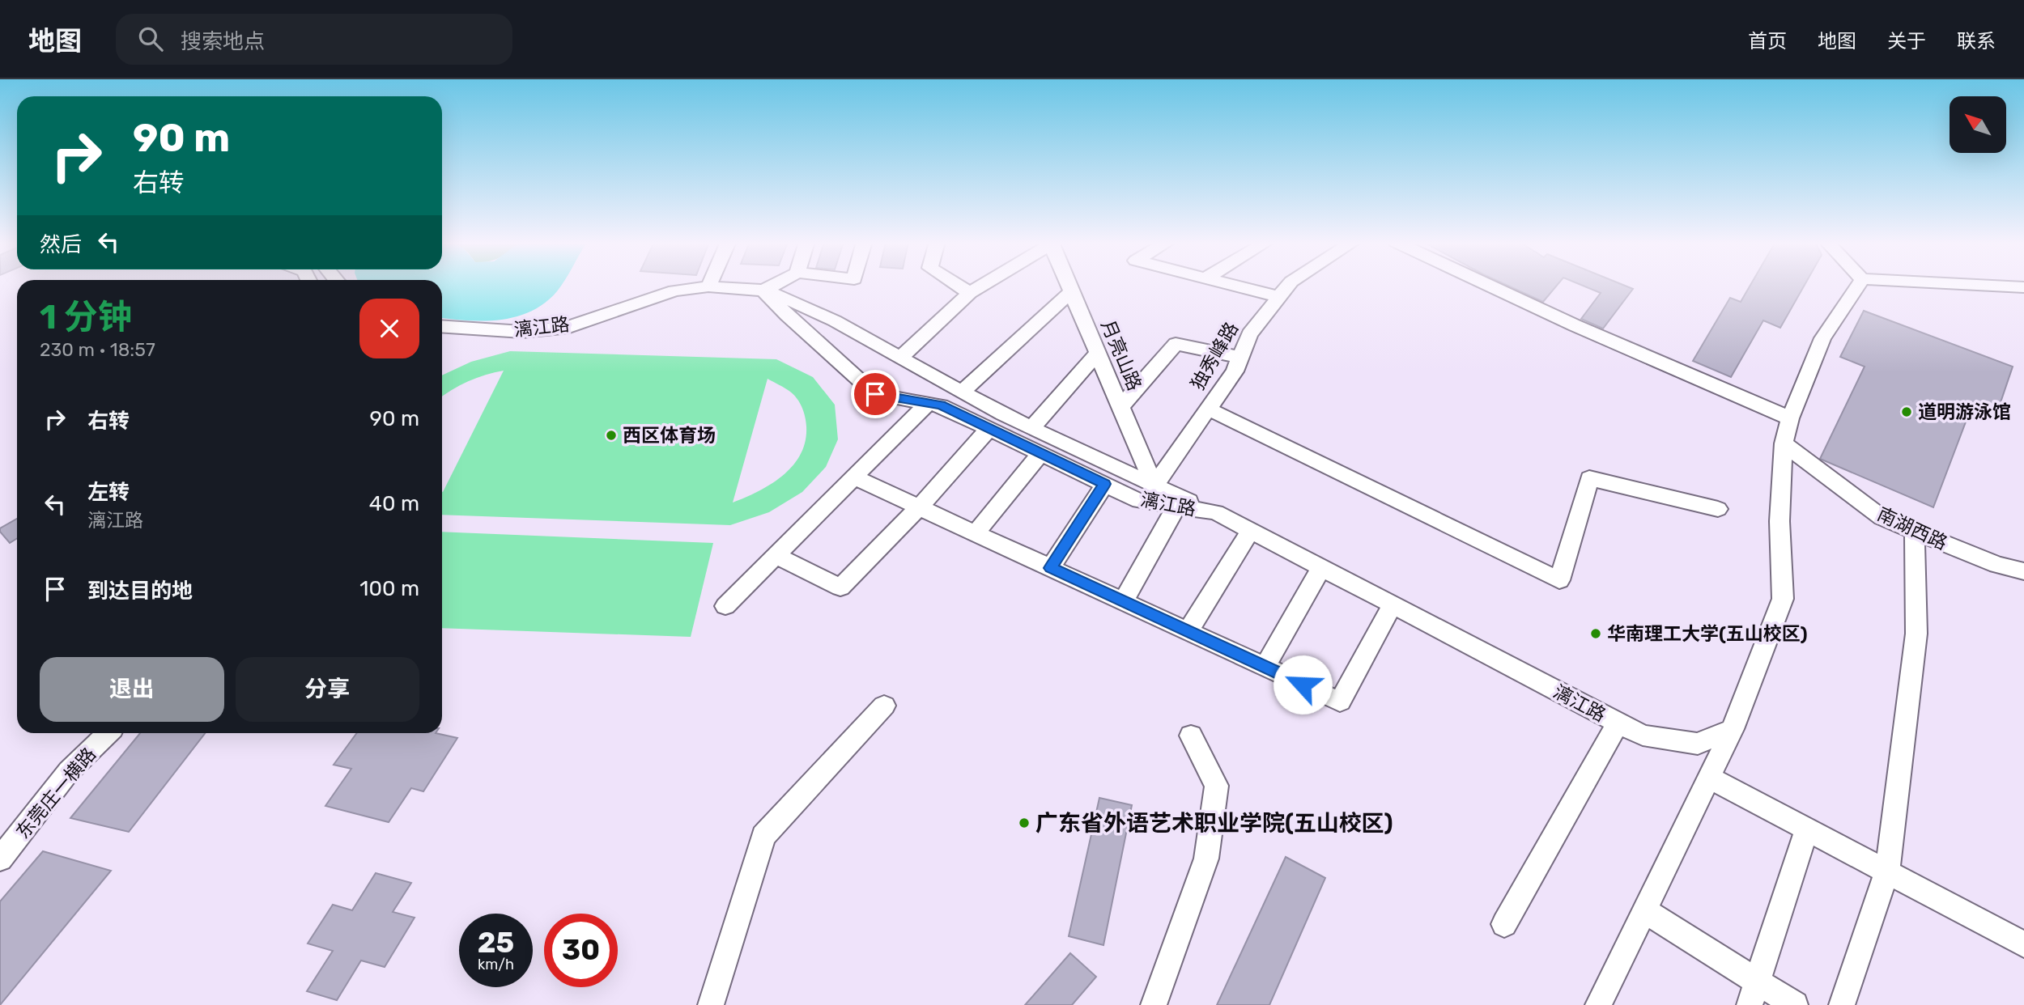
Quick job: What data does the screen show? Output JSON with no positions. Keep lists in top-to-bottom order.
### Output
{
  "streets": {
    "street": [
      "漓江路",
      "月亮山路",
      "独秀峰路",
      "南湖西路",
      "东莞庄一横路"
    ]
  },
  "crossings": [
    ["月亮山路", "独秀峰路"]
  ],
  "places": [
    "道明游泳馆",
    "西区体育场",
    "华南理工大学(五山校区)",
    "广东省外语艺术职业学院(五山校区)"
  ],
  "north": "top left",
  "page": {
    "header": "地图",
    "search": "搜索地点",
    "nav": [
      "首页",
      "地图",
      "关于",
      "联系"
    ],
    "turn": ["90 m", "右转"],
    "then": "然后",
    "heading": ["1 分钟", "230 m · 18:57"],
    "list": [
      {
        "name": "右转",
        "value": "90 m"
      },
      {
        "name": "左转",
        "note": "漓江路",
        "value": "40 m"
      },
      {
        "name": "到达目的地",
        "value": "100 m"
      }
    ],
    "buttons": ["退出", "分享"],
    "speed": "25 km/h",
    "limit": "30"
  }
}
